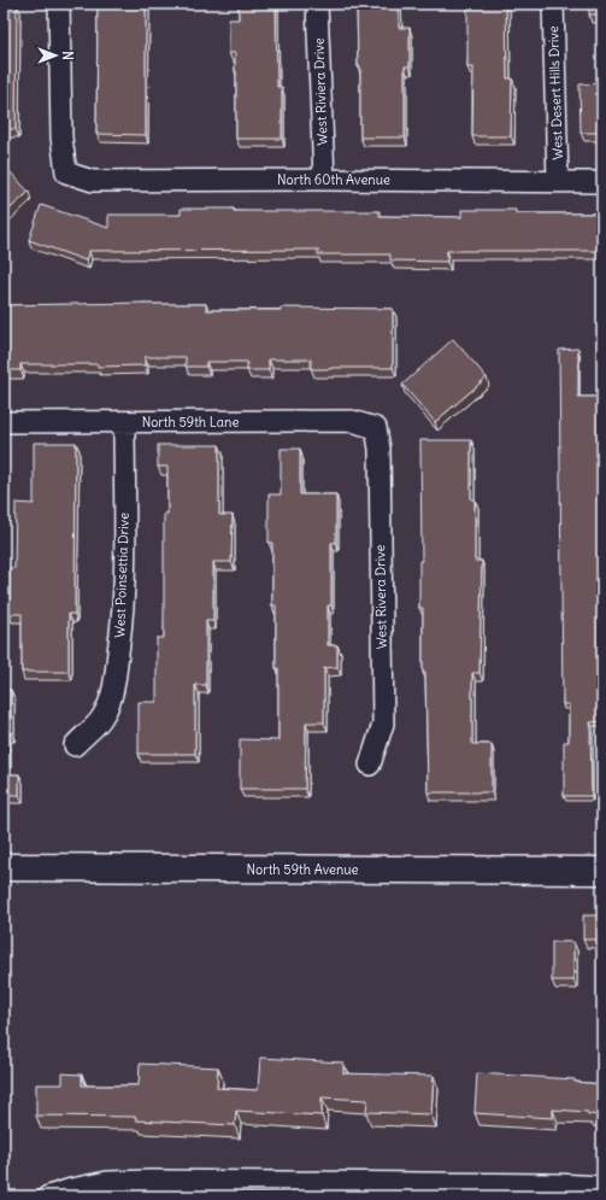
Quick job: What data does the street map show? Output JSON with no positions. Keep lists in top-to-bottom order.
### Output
{
  "streets": {
    "main road": ["North 59th Avenue"],
    "street": [
      "West Riviera Drive",
      "West Desert Hills Drive",
      "North 60th Avenue",
      "North 59th Lane",
      "West Poinsettia Drive",
      "West Rivera Drive"
    ]
  },
  "crossings": [
    ["West Riviera Drive", "North 60th Avenue"],
    ["West Desert Hills Drive", "North 60th Avenue"],
    ["North 59th Lane", "West Poinsettia Drive"],
    ["North 59th Lane", "West Rivera Drive"]
  ],
  "north": "right"
}
